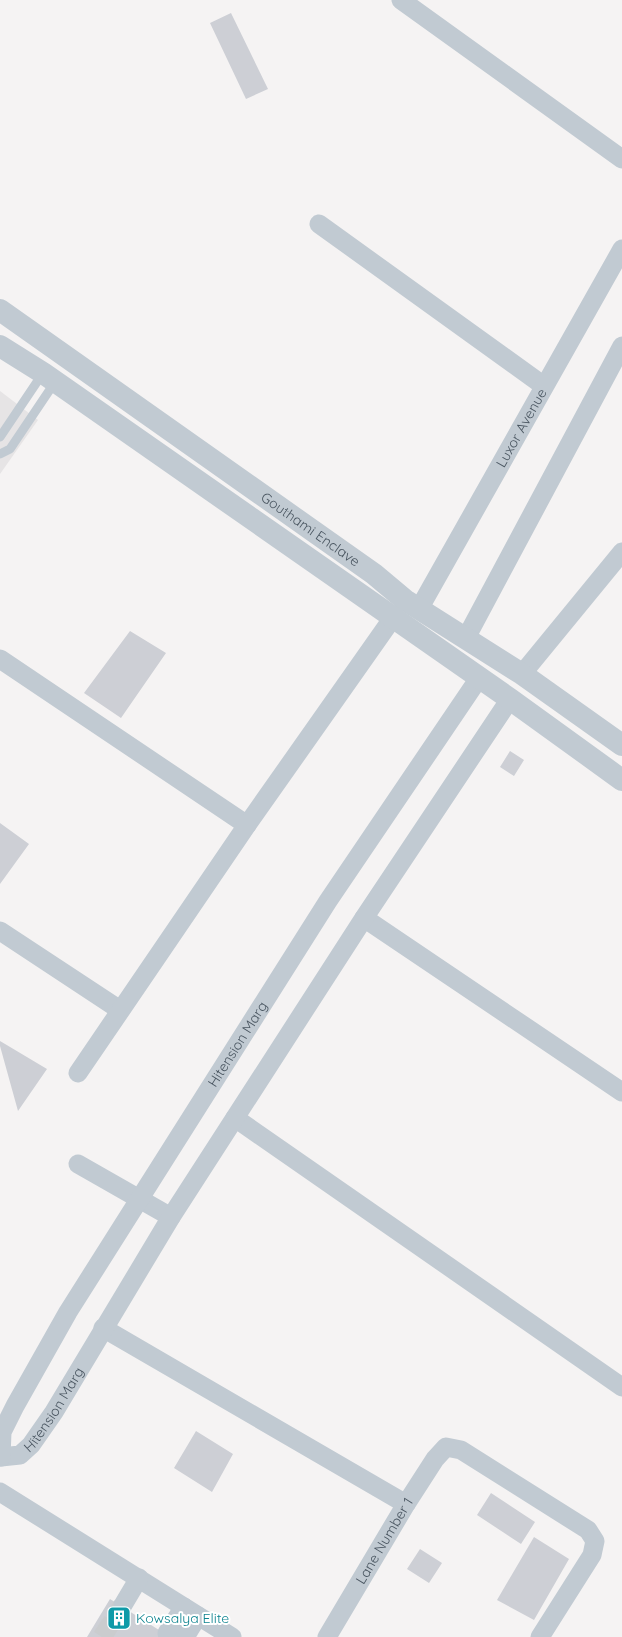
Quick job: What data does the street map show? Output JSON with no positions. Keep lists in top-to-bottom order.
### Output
{
  "streets": {
    "street": [
      "Luxor Avenue",
      "Gouthami Enclave",
      "Hitension Marg",
      "Lane Number 1"
    ]
  },
  "crossings": [
    ["Luxor Avenue", "Gouthami Enclave"],
    ["Gouthami Enclave", "Hitension Marg"]
  ],
  "places": {
    "building": ["Kowsalya Elite"]
  }
}
